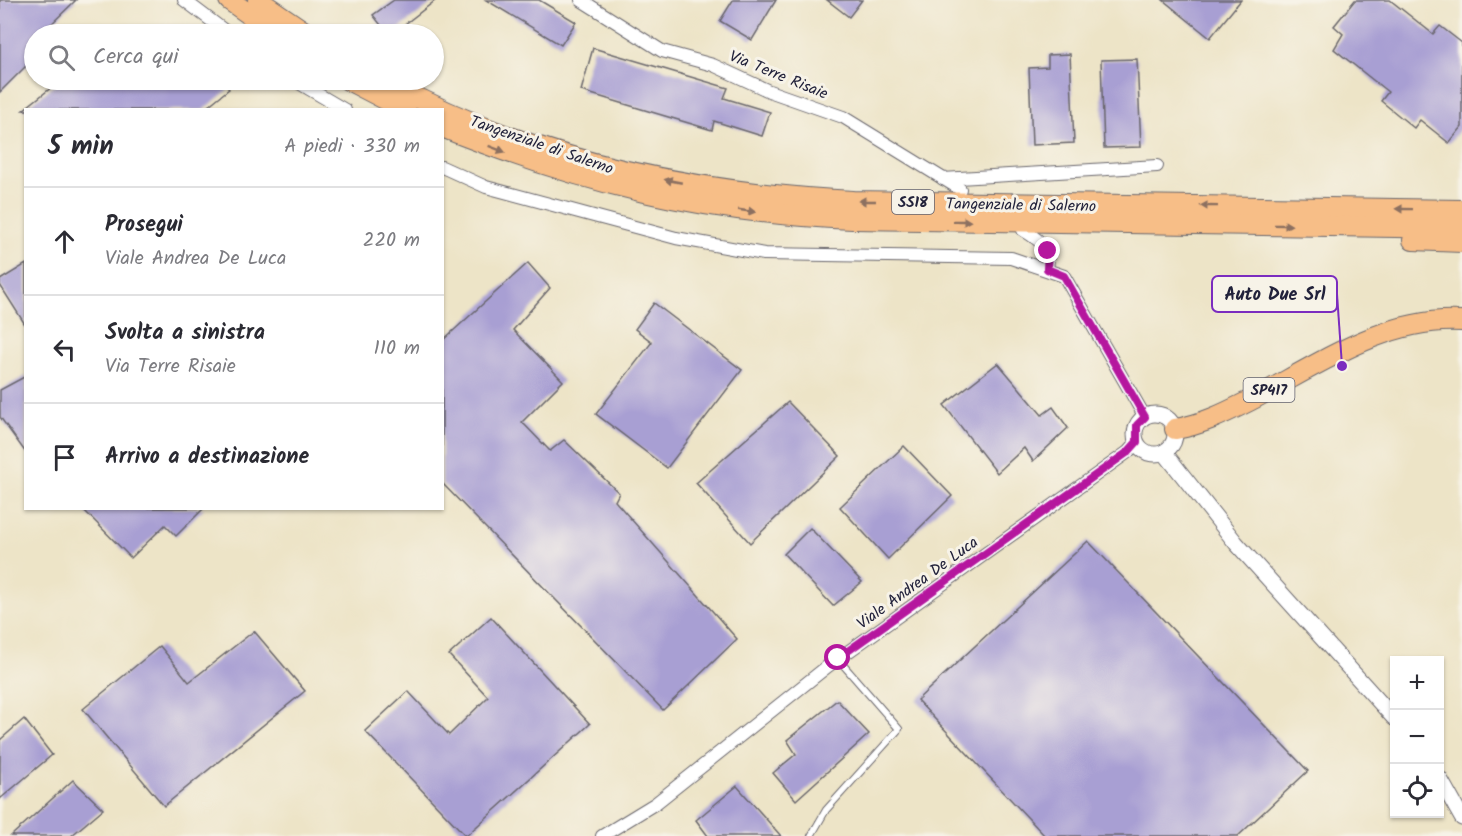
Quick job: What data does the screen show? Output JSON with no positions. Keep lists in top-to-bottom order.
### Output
{
  "streets": {
    "highway": ["Tangenziale di Salerno", "SS18", "SP417"],
    "street": ["Via Terre Risaie", "Viale Andrea De Luca"]
  },
  "crossings": [
    ["SP417", "Viale Andrea De Luca"]
  ],
  "places": ["Auto Due Srl"],
  "page": {
    "search": "Cerca qui",
    "heading": ["5 min", "A piedi · 330 m"],
    "list": [
      ["Prosegui", "Viale Andrea De Luca", "220 m"],
      ["Svolta a sinistra", "Via Terre Risaie", "110 m"],
      "Arrivo a destinazione"
    ],
    "map_buttons": ["+", "−"]
  }
}
